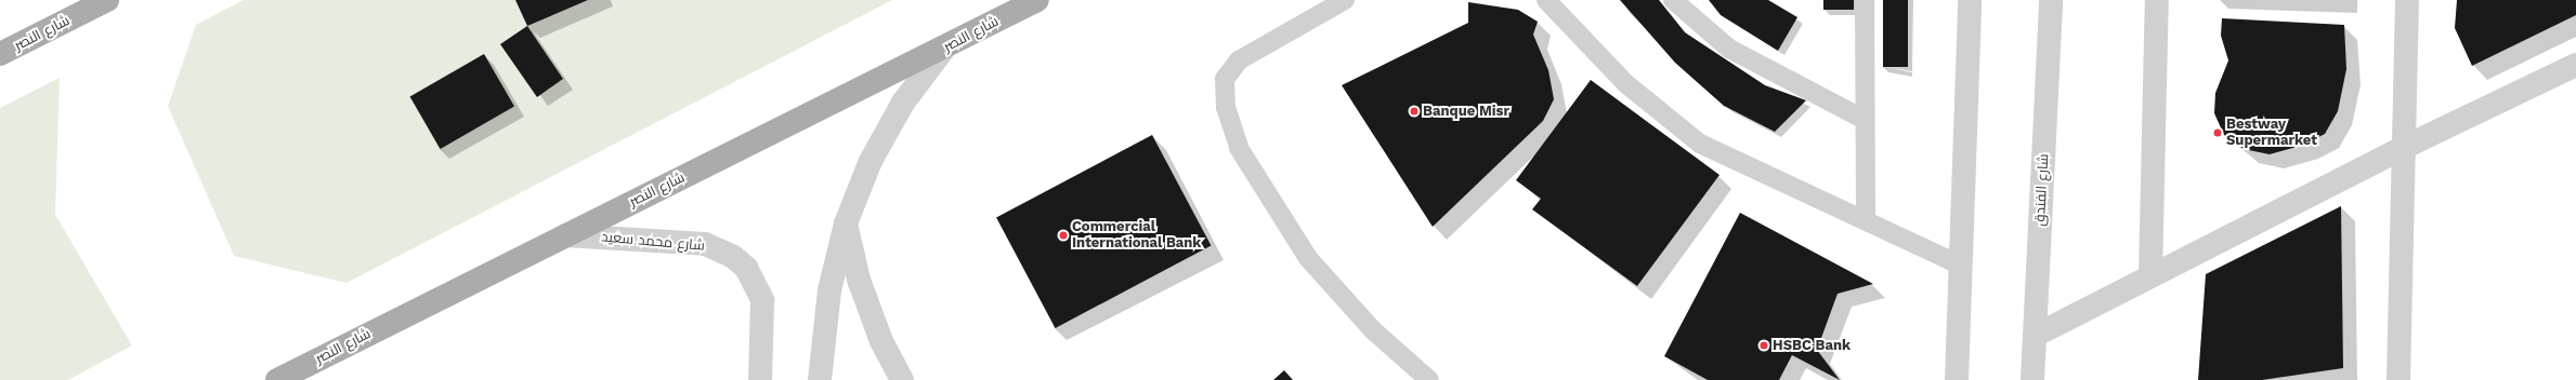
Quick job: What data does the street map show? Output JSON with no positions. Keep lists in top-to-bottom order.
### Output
{
  "streets": {
    "main road": ["شارع النصر"],
    "street": ["شارع الفندق", "شارع محمد سعيد"]
  },
  "crossings": [
    ["شارع النصر", "شارع محمد سعيد"]
  ],
  "places": [
    "Banque Misr",
    "Bestway Supermarket",
    "Commercial International Bank",
    "HSBC Bank"
  ]
}
